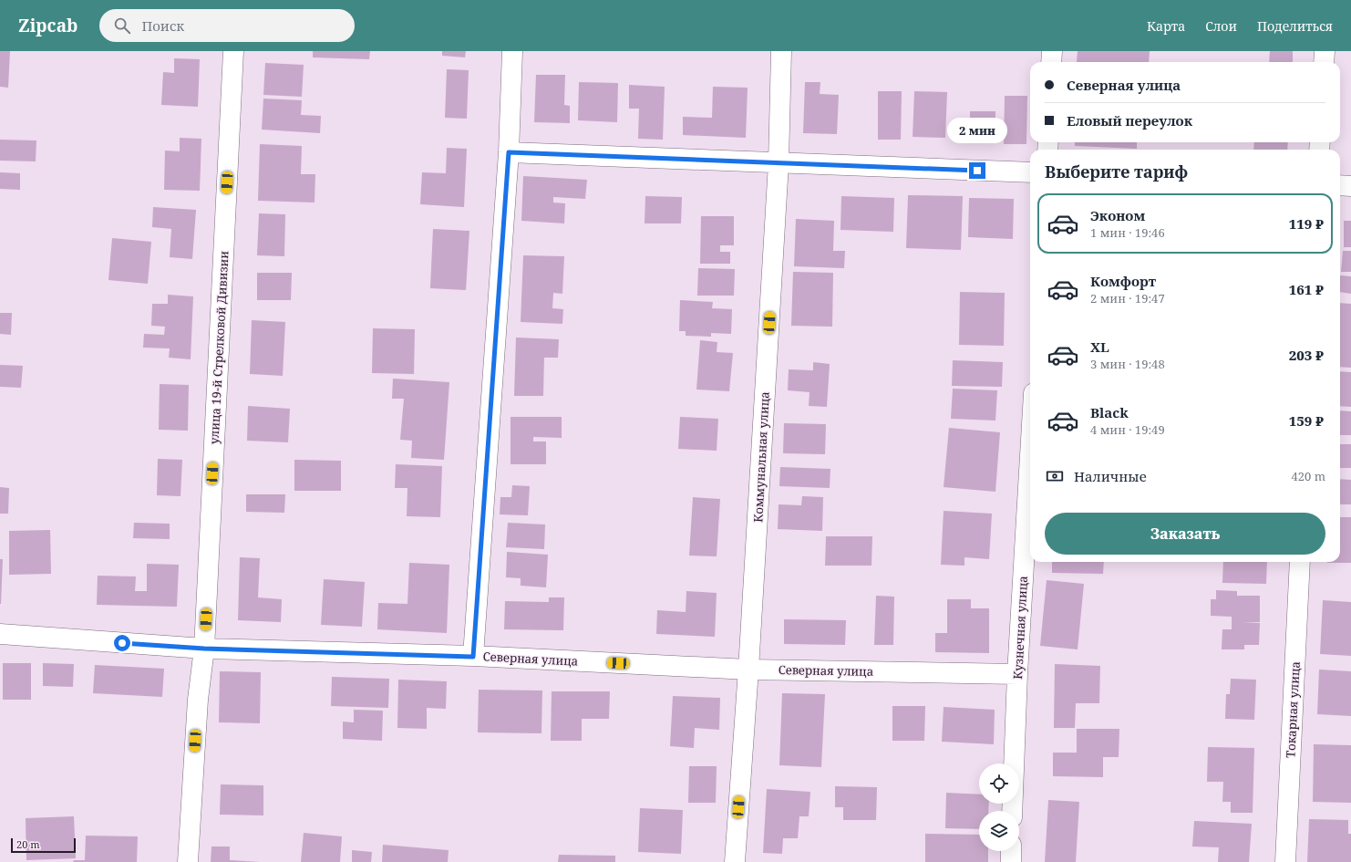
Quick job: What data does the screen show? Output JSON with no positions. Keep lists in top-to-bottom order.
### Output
{
  "streets": {
    "street": [
      "улица 19-й Стрелковой Дивизии",
      "Коммунальная улица",
      "Кузнечная улица",
      "Северная улица",
      "Токарная улица"
    ]
  },
  "crossings": [
    ["улица 19-й Стрелковой Дивизии", "Северная улица"],
    ["Коммунальная улица", "Северная улица"],
    ["Кузнечная улица", "Северная улица"]
  ],
  "scale_bar": "20 m",
  "page": {
    "header": "Zipcab",
    "search": "Поиск",
    "nav": ["Карта", "Слои", "Поделиться"],
    "banner": ["Северная улица", "Еловый переулок"],
    "bubble": "2 мин",
    "heading": "Выберите тариф",
    "list": [
      {
        "name": "Эконом",
        "note": "1 мин · 19:46",
        "value": "119 ₽"
      },
      {
        "name": "Комфорт",
        "note": "2 мин · 19:47",
        "value": "161 ₽"
      },
      {
        "name": "XL",
        "note": "3 мин · 19:48",
        "value": "203 ₽"
      },
      {
        "name": "Black",
        "note": "4 мин · 19:49",
        "value": "159 ₽"
      }
    ],
    "pay": ["Наличные", "420 m"],
    "buttons": "Заказать",
    "scale": "20 m"
  }
}
